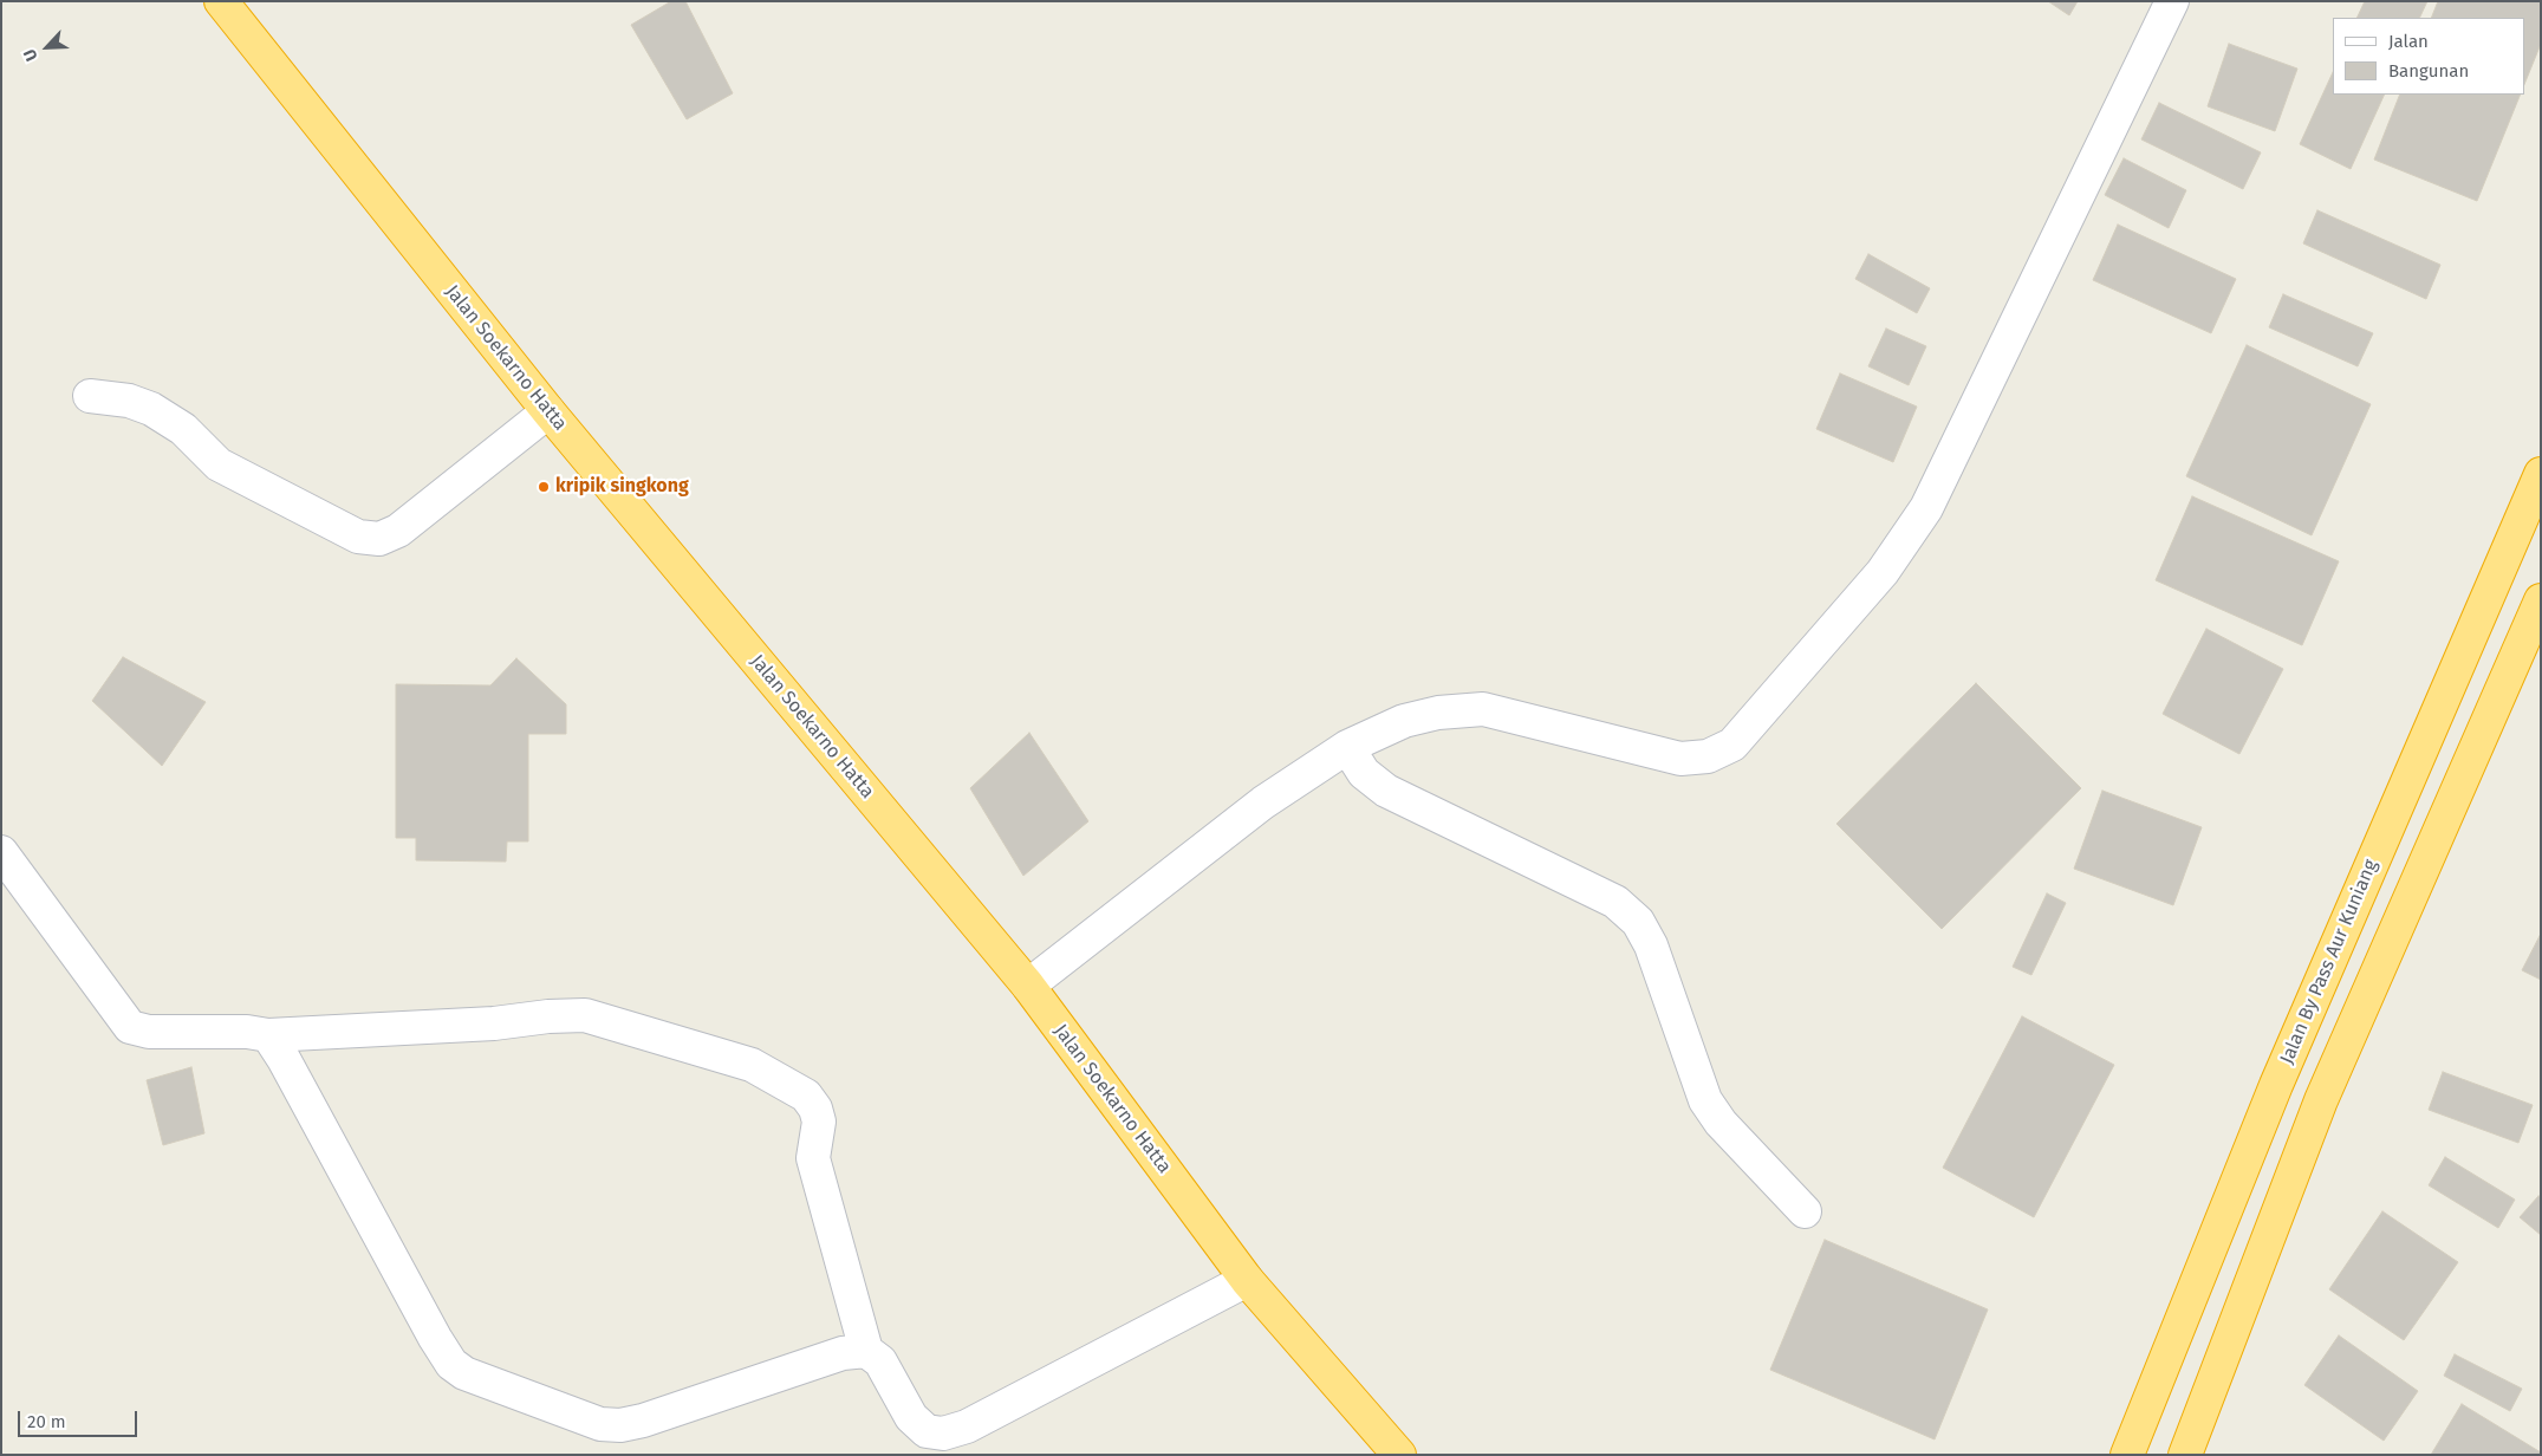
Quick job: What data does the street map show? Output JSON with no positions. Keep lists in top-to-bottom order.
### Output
{
  "streets": {
    "highway": ["Jalan Soekarno Hatta", "Jalan By Pass Aur Kuniang"]
  },
  "places": ["kripik singkong"],
  "legend": ["Jalan", "Bangunan"],
  "scale_bar": "20 m",
  "north": "bottom left"
}
